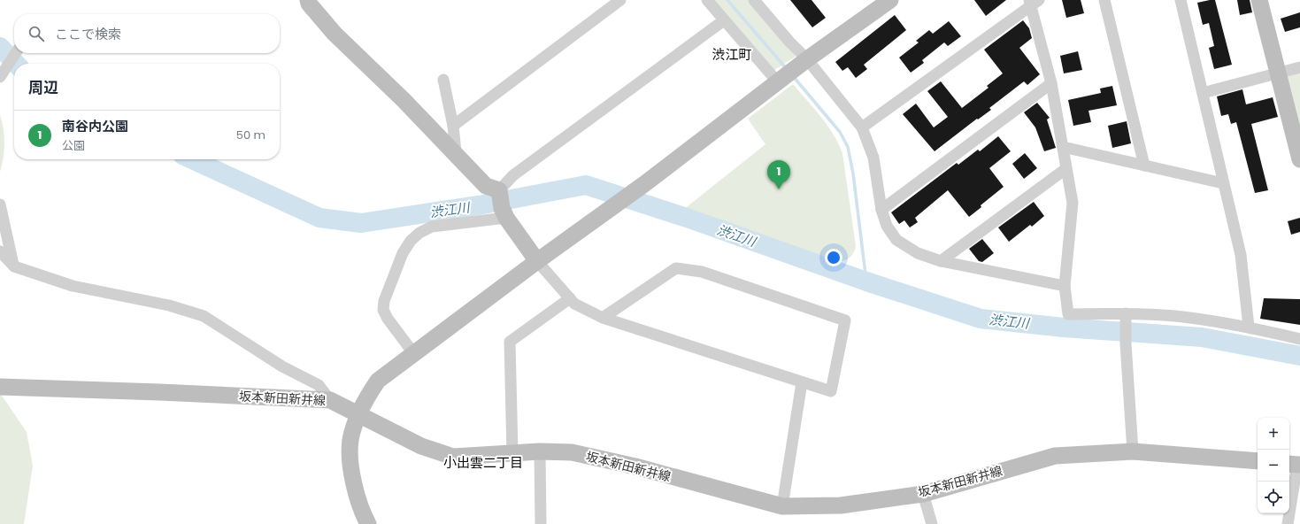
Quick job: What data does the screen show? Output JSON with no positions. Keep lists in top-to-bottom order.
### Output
{
  "streets": {
    "street": ["坂本新田新井線"]
  },
  "districts": ["渋江町", "小出雲二丁目"],
  "water": ["渋江川"],
  "page": {
    "search": "ここで検索",
    "heading": "周辺",
    "list": [
      {
        "mark": "1",
        "name": "南谷内公園",
        "note": "公園",
        "value": "50 m"
      }
    ],
    "pins": "1",
    "map_buttons": ["+", "−"]
  }
}
